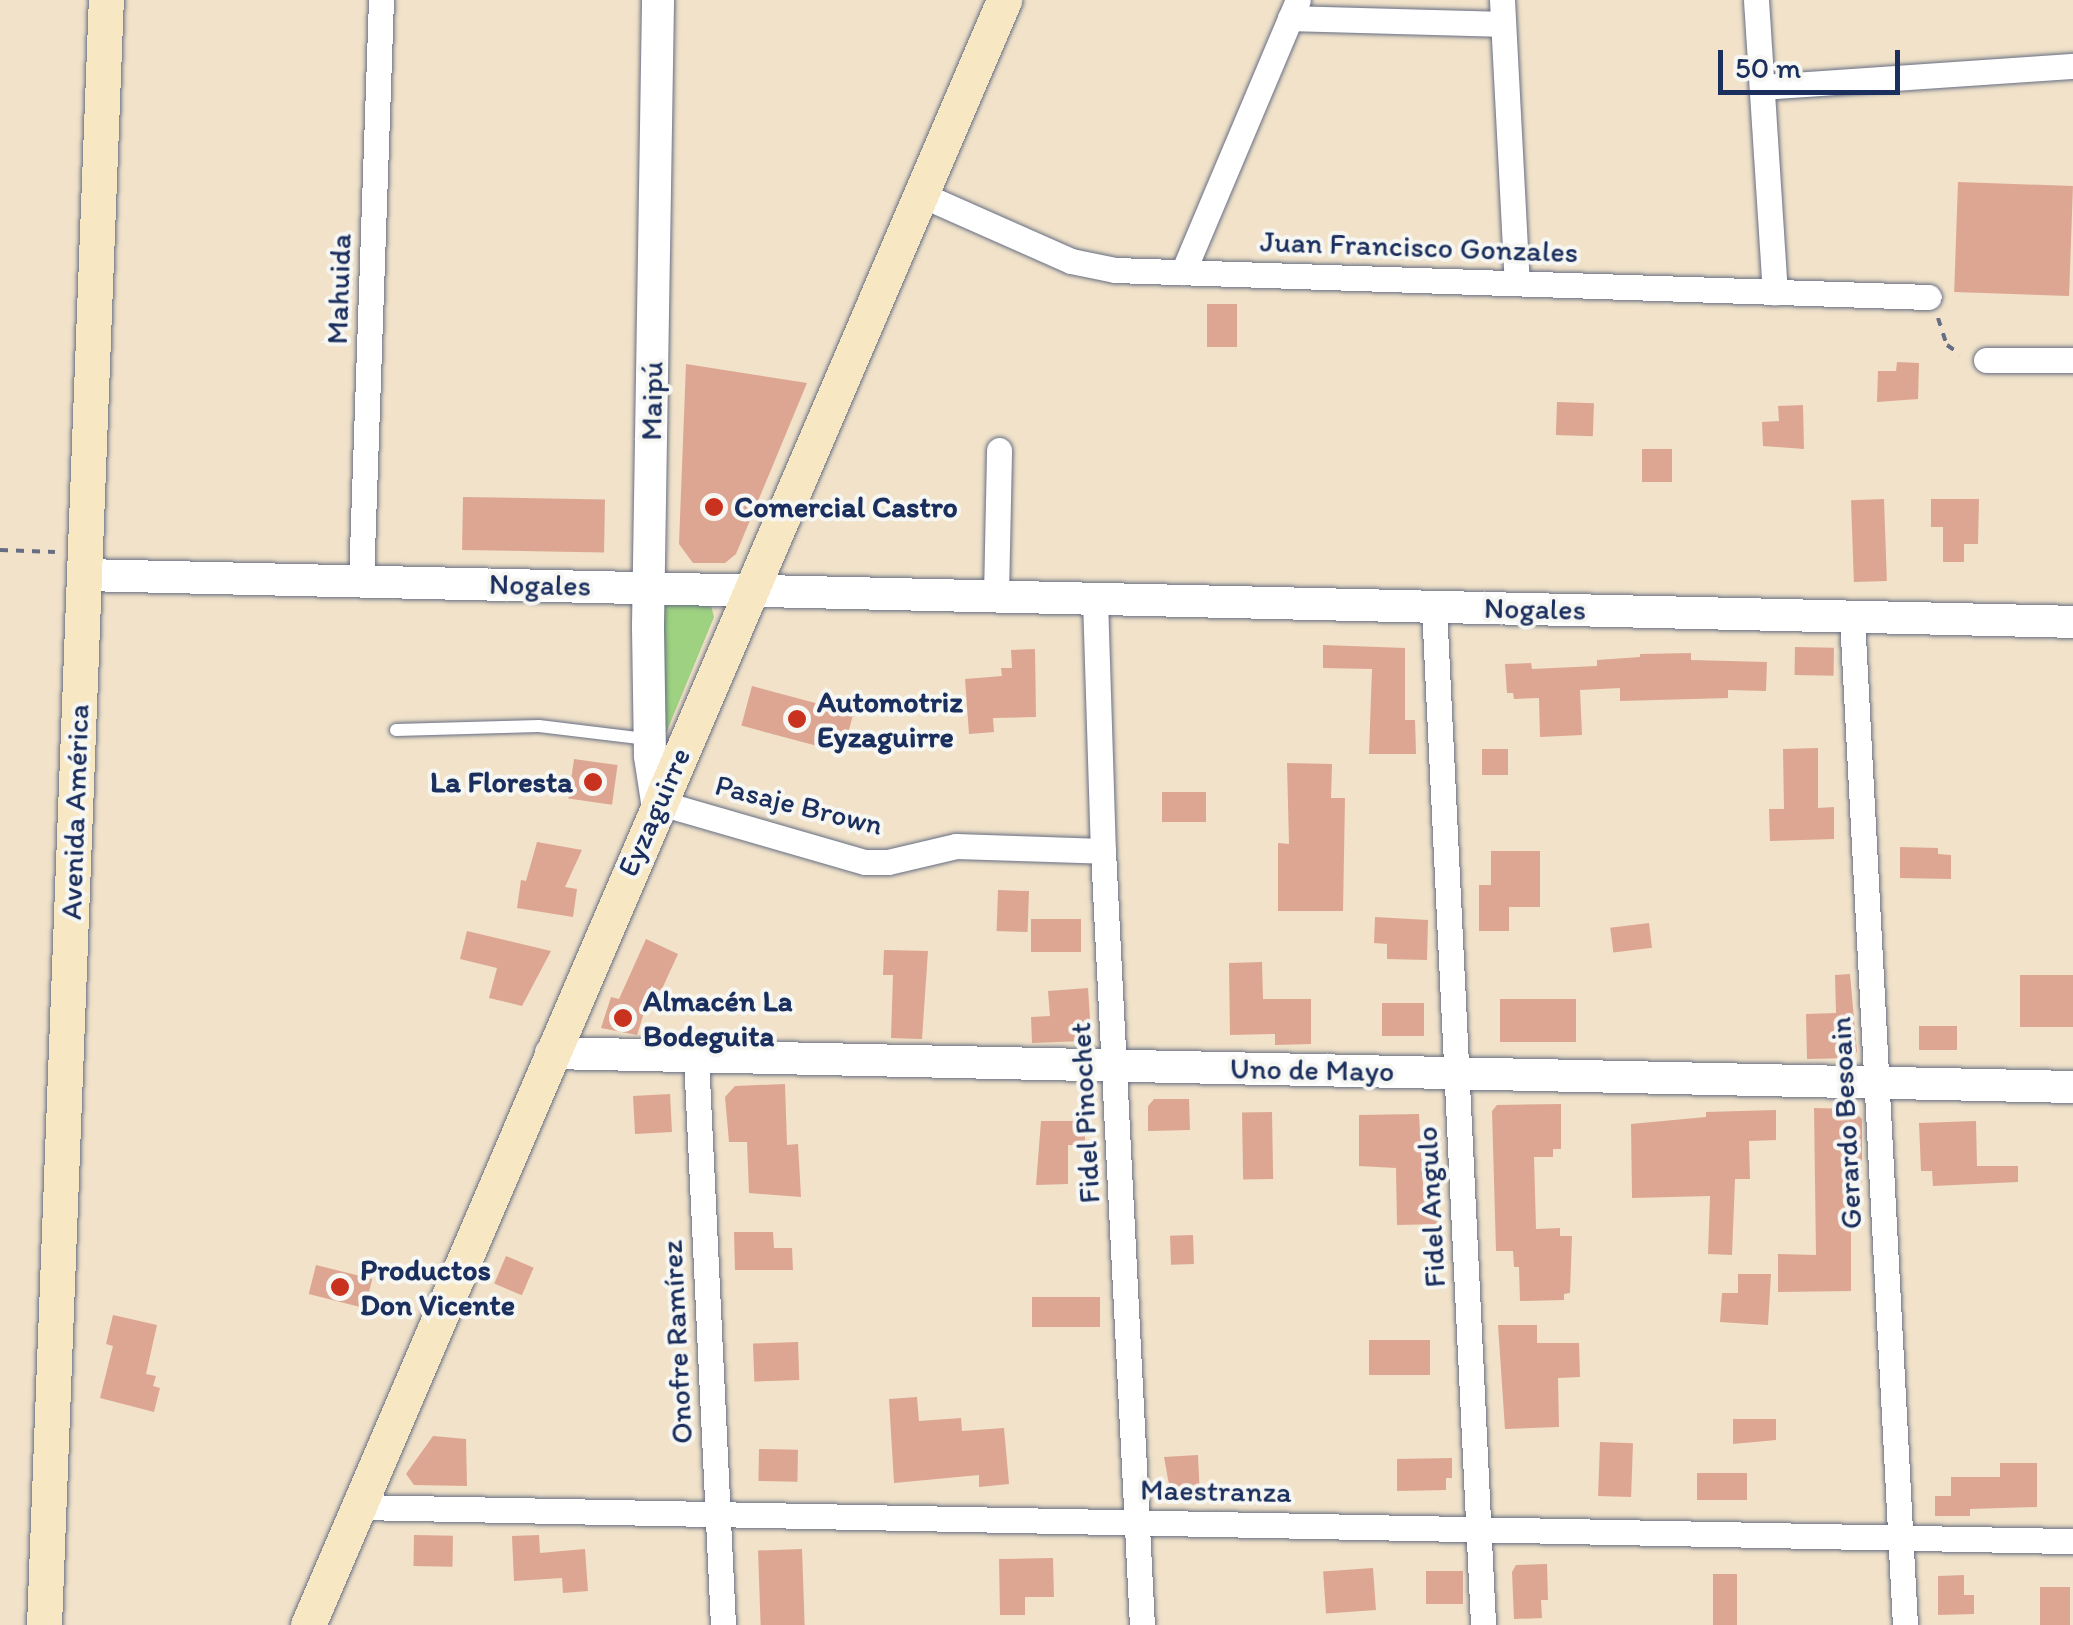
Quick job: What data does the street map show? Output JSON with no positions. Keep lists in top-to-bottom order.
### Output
{
  "streets": {
    "main road": ["Avenida América", "Eyzaguirre"],
    "street": [
      "Juan Francisco Gonzales",
      "Mahuida",
      "Maipú",
      "Nogales",
      "Pasaje Brown",
      "Uno de Mayo",
      "Fidel Pinochet",
      "Gerardo Besoain",
      "Fidel Angulo",
      "Onofre Ramírez",
      "Maestranza"
    ]
  },
  "crossings": [
    ["Juan Francisco Gonzales", "Eyzaguirre"],
    ["Mahuida", "Nogales"],
    ["Maipú", "Nogales"],
    ["Maipú", "Pasaje Brown"],
    ["Maipú", "Eyzaguirre"],
    ["Nogales", "Avenida América"],
    ["Nogales", "Eyzaguirre"],
    ["Nogales", "Fidel Pinochet"],
    ["Nogales", "Gerardo Besoain"],
    ["Nogales", "Fidel Angulo"],
    ["Pasaje Brown", "Eyzaguirre"],
    ["Pasaje Brown", "Fidel Pinochet"],
    ["Eyzaguirre", "Uno de Mayo"],
    ["Eyzaguirre", "Maestranza"],
    ["Uno de Mayo", "Fidel Pinochet"],
    ["Uno de Mayo", "Gerardo Besoain"],
    ["Uno de Mayo", "Fidel Angulo"],
    ["Uno de Mayo", "Onofre Ramírez"],
    ["Fidel Pinochet", "Maestranza"],
    ["Gerardo Besoain", "Maestranza"],
    ["Fidel Angulo", "Maestranza"],
    ["Onofre Ramírez", "Maestranza"]
  ],
  "places": [
    "Comercial Castro",
    "Automotriz Eyzaguirre",
    "La Floresta",
    "Almacén La Bodeguita",
    "Productos Don Vicente"
  ],
  "scale_bar": "50 m"
}
